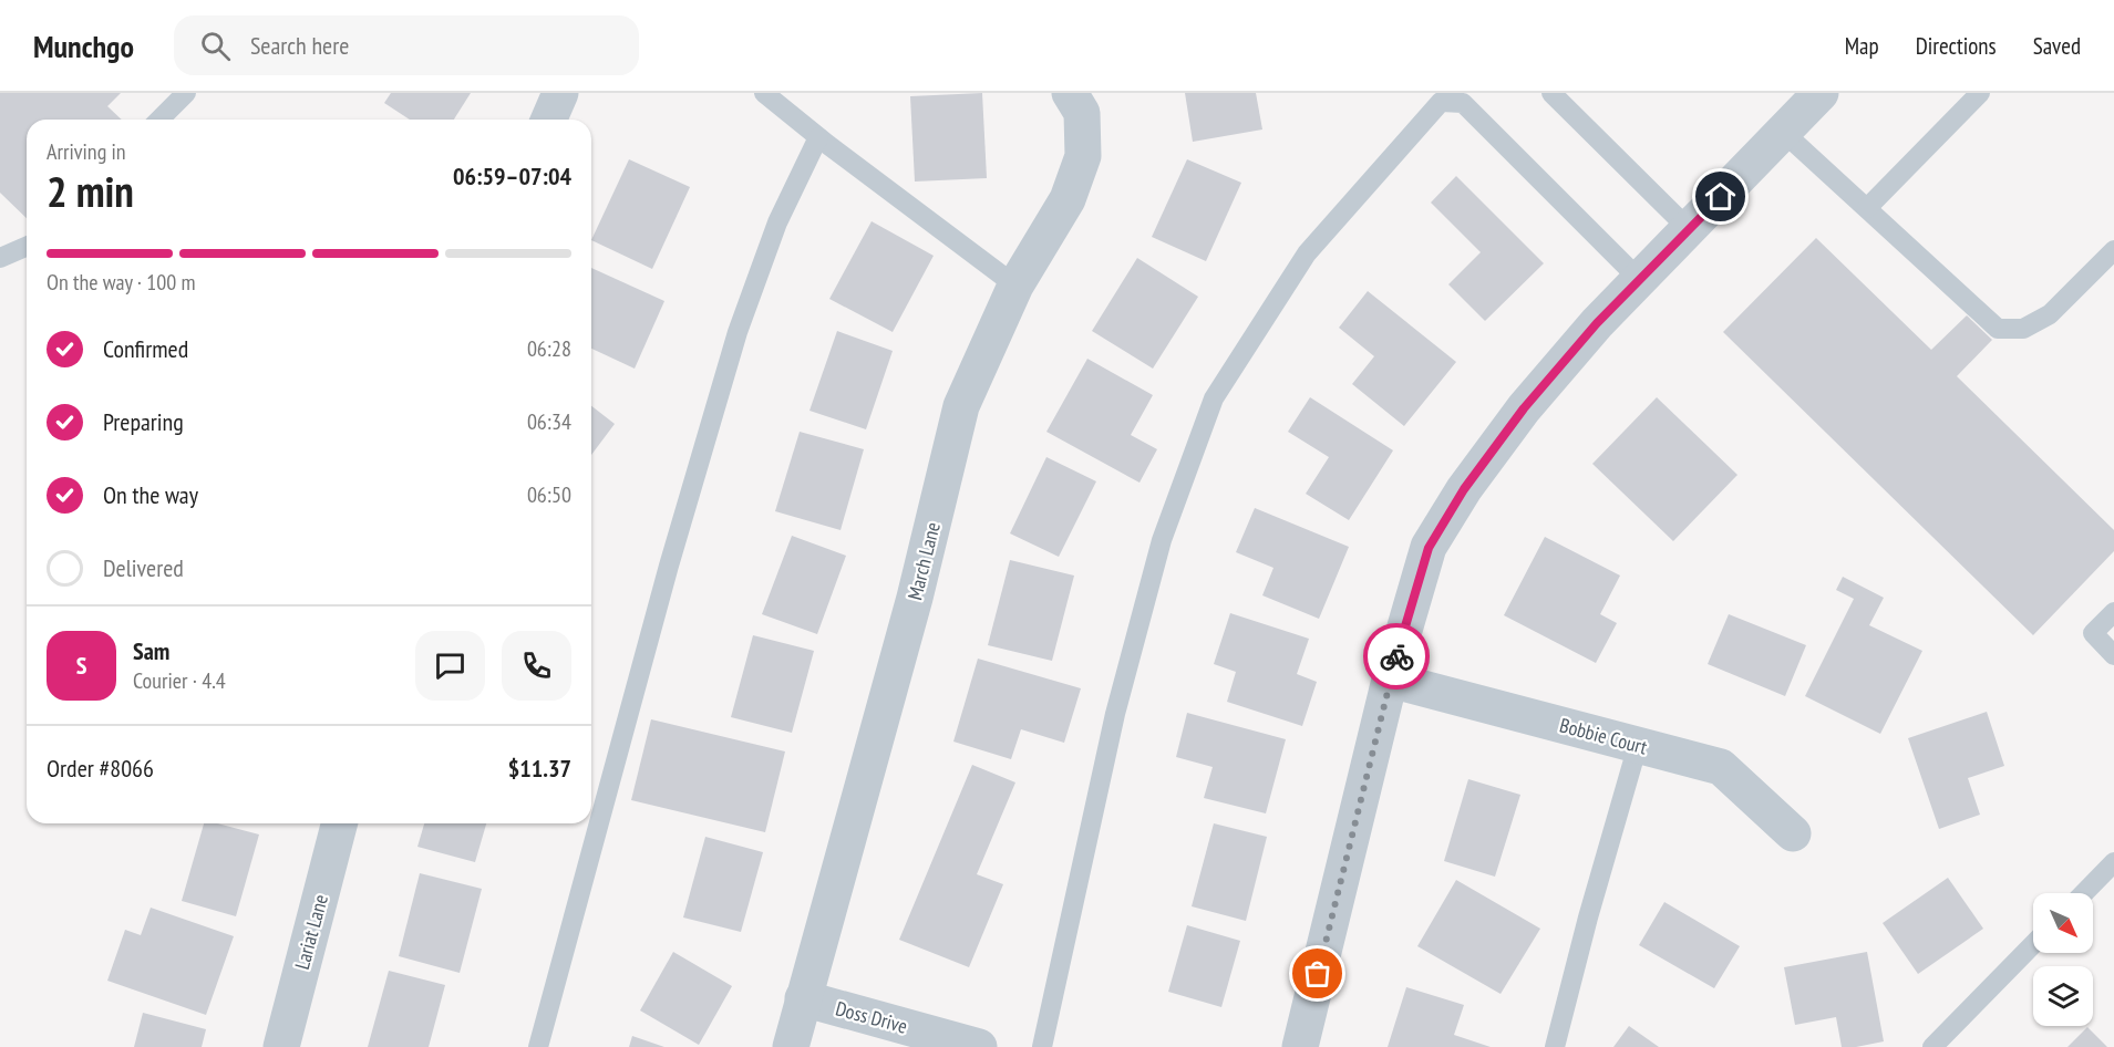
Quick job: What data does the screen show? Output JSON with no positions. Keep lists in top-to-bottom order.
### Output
{
  "streets": {
    "street": [
      "March Lane",
      "Bobbie Court",
      "Lariat Lane",
      "Doss Drive"
    ]
  },
  "crossings": [
    ["March Lane", "Doss Drive"]
  ],
  "north": "bottom right",
  "page": {
    "header": "Munchgo",
    "search": "Search here",
    "nav": ["Map", "Directions", "Saved"],
    "heading": ["2 min", "Arriving in", "06:59–07:04"],
    "panel": [
      "Sam",
      "Courier · 4.4",
      "Order #8066",
      "$11.37"
    ],
    "bar": "On the way · 100 m",
    "list": [
      ["Confirmed", "06:28"],
      ["Preparing", "06:34"],
      ["On the way", "06:50"],
      "Delivered"
    ],
    "round": "S"
  }
}
